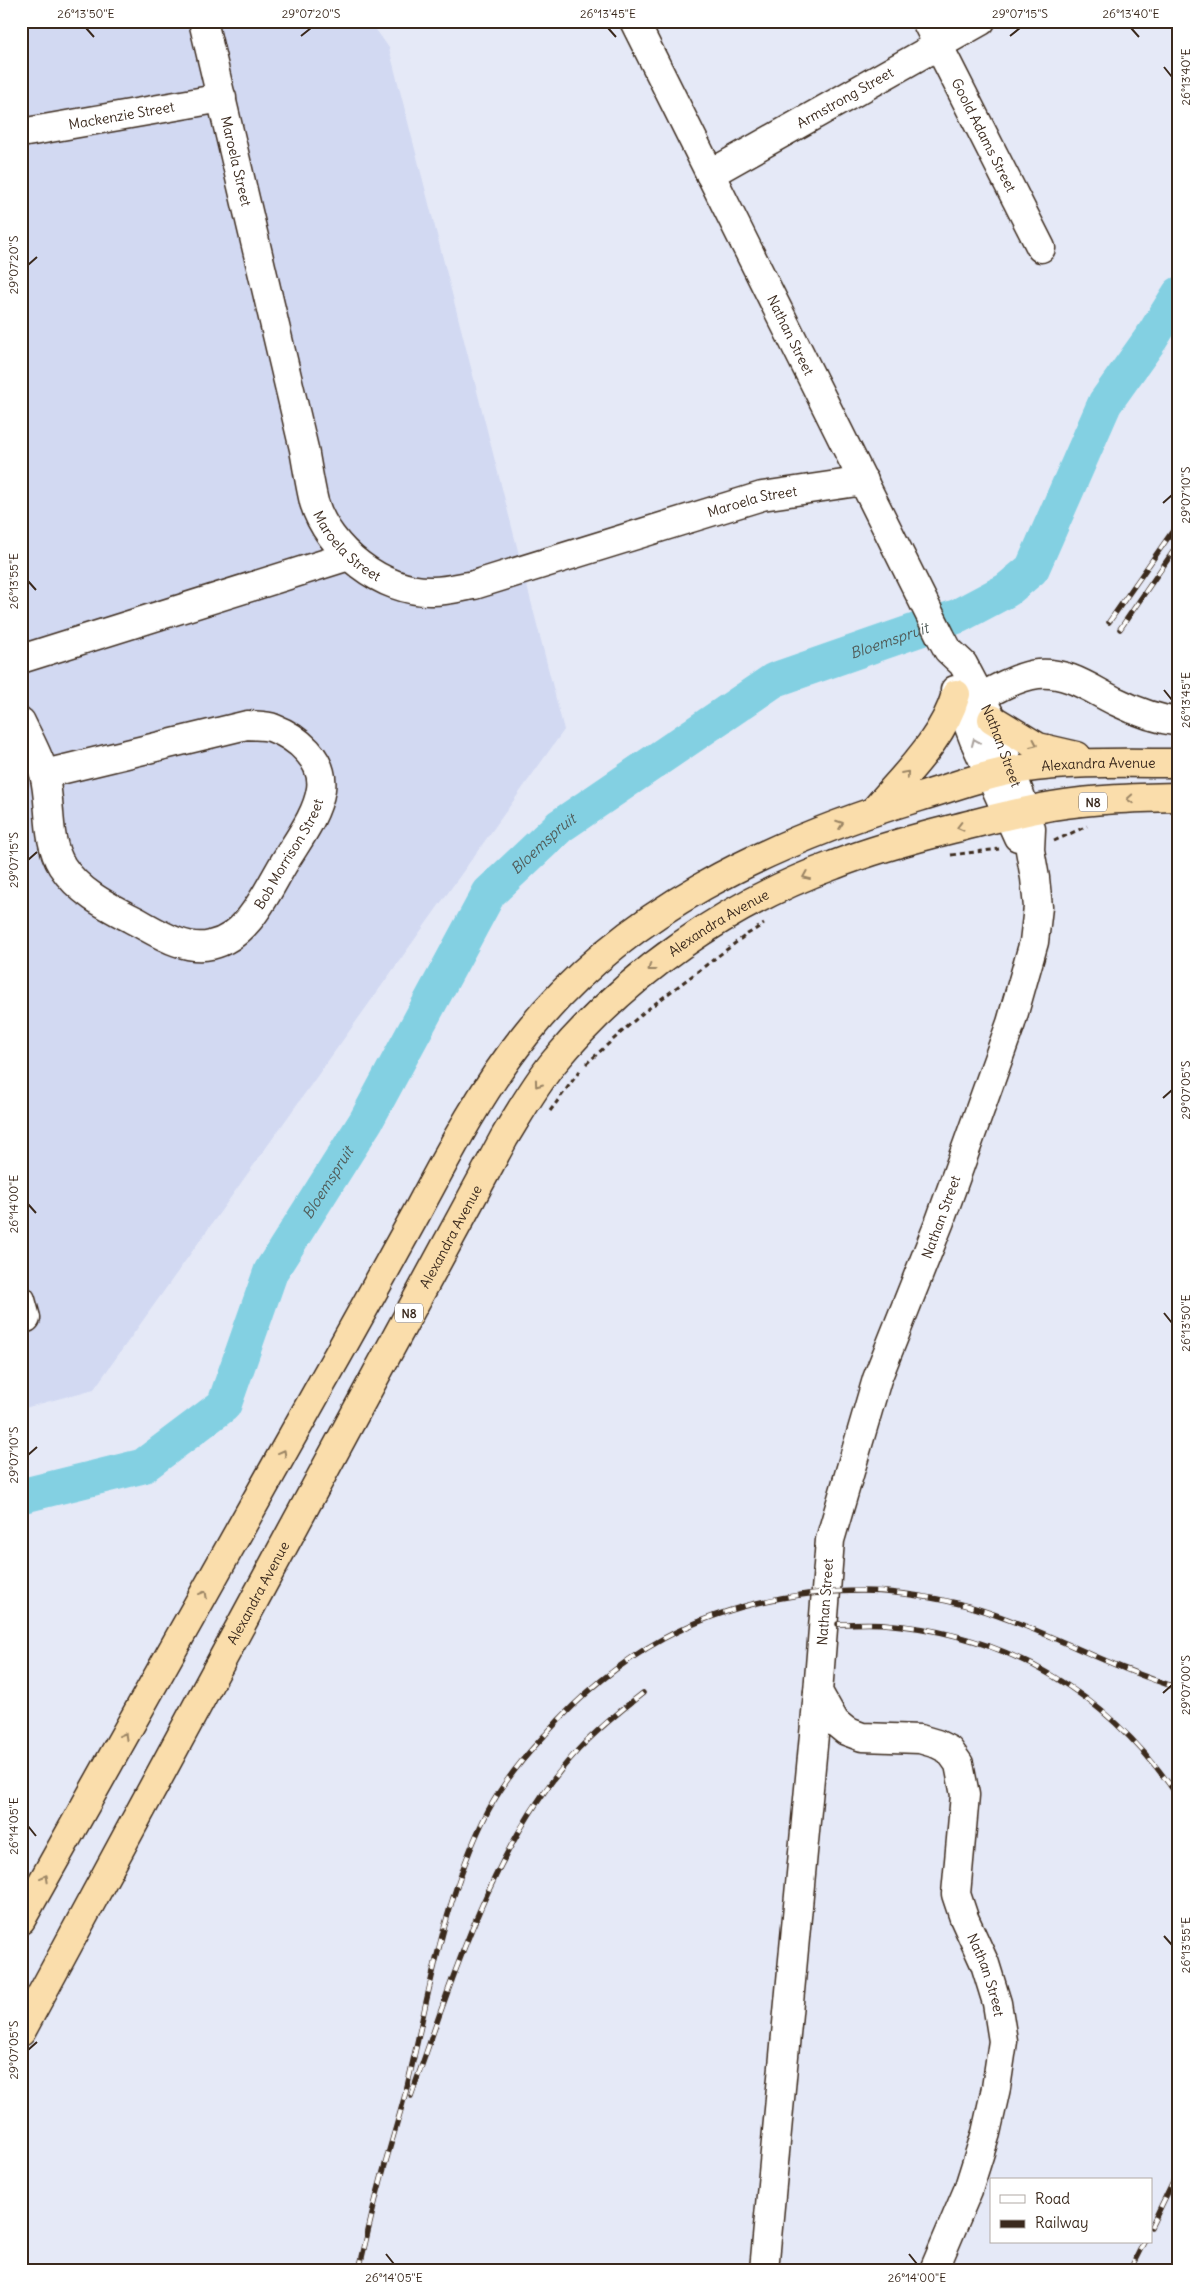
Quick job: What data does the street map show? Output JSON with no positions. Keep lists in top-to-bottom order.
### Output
{
  "streets": {
    "highway": ["Alexandra Avenue", "N8"],
    "street": [
      "Armstrong Street",
      "Mackenzie Street",
      "Goold Adams Street",
      "Maroela Street",
      "Nathan Street",
      "Bob Morrison Street"
    ]
  },
  "crossings": [
    ["Armstrong Street", "Goold Adams Street"],
    ["Armstrong Street", "Nathan Street"],
    ["Mackenzie Street", "Maroela Street"],
    ["Maroela Street", "Nathan Street"],
    ["Nathan Street", "Alexandra Avenue"]
  ],
  "water": ["Bloemspruit"],
  "legend": ["Road", "Railway"],
  "coordinates": [
    "26°13'50\"E",
    "29°07'20\"S",
    "26°13'45\"E",
    "29°07'15\"S",
    "26°13'40\"E",
    "29°07'10\"S",
    "26°13'55\"E",
    "29°07'05\"S",
    "26°14'00\"E",
    "29°07'00\"S",
    "26°14'05\"E"
  ]
}
